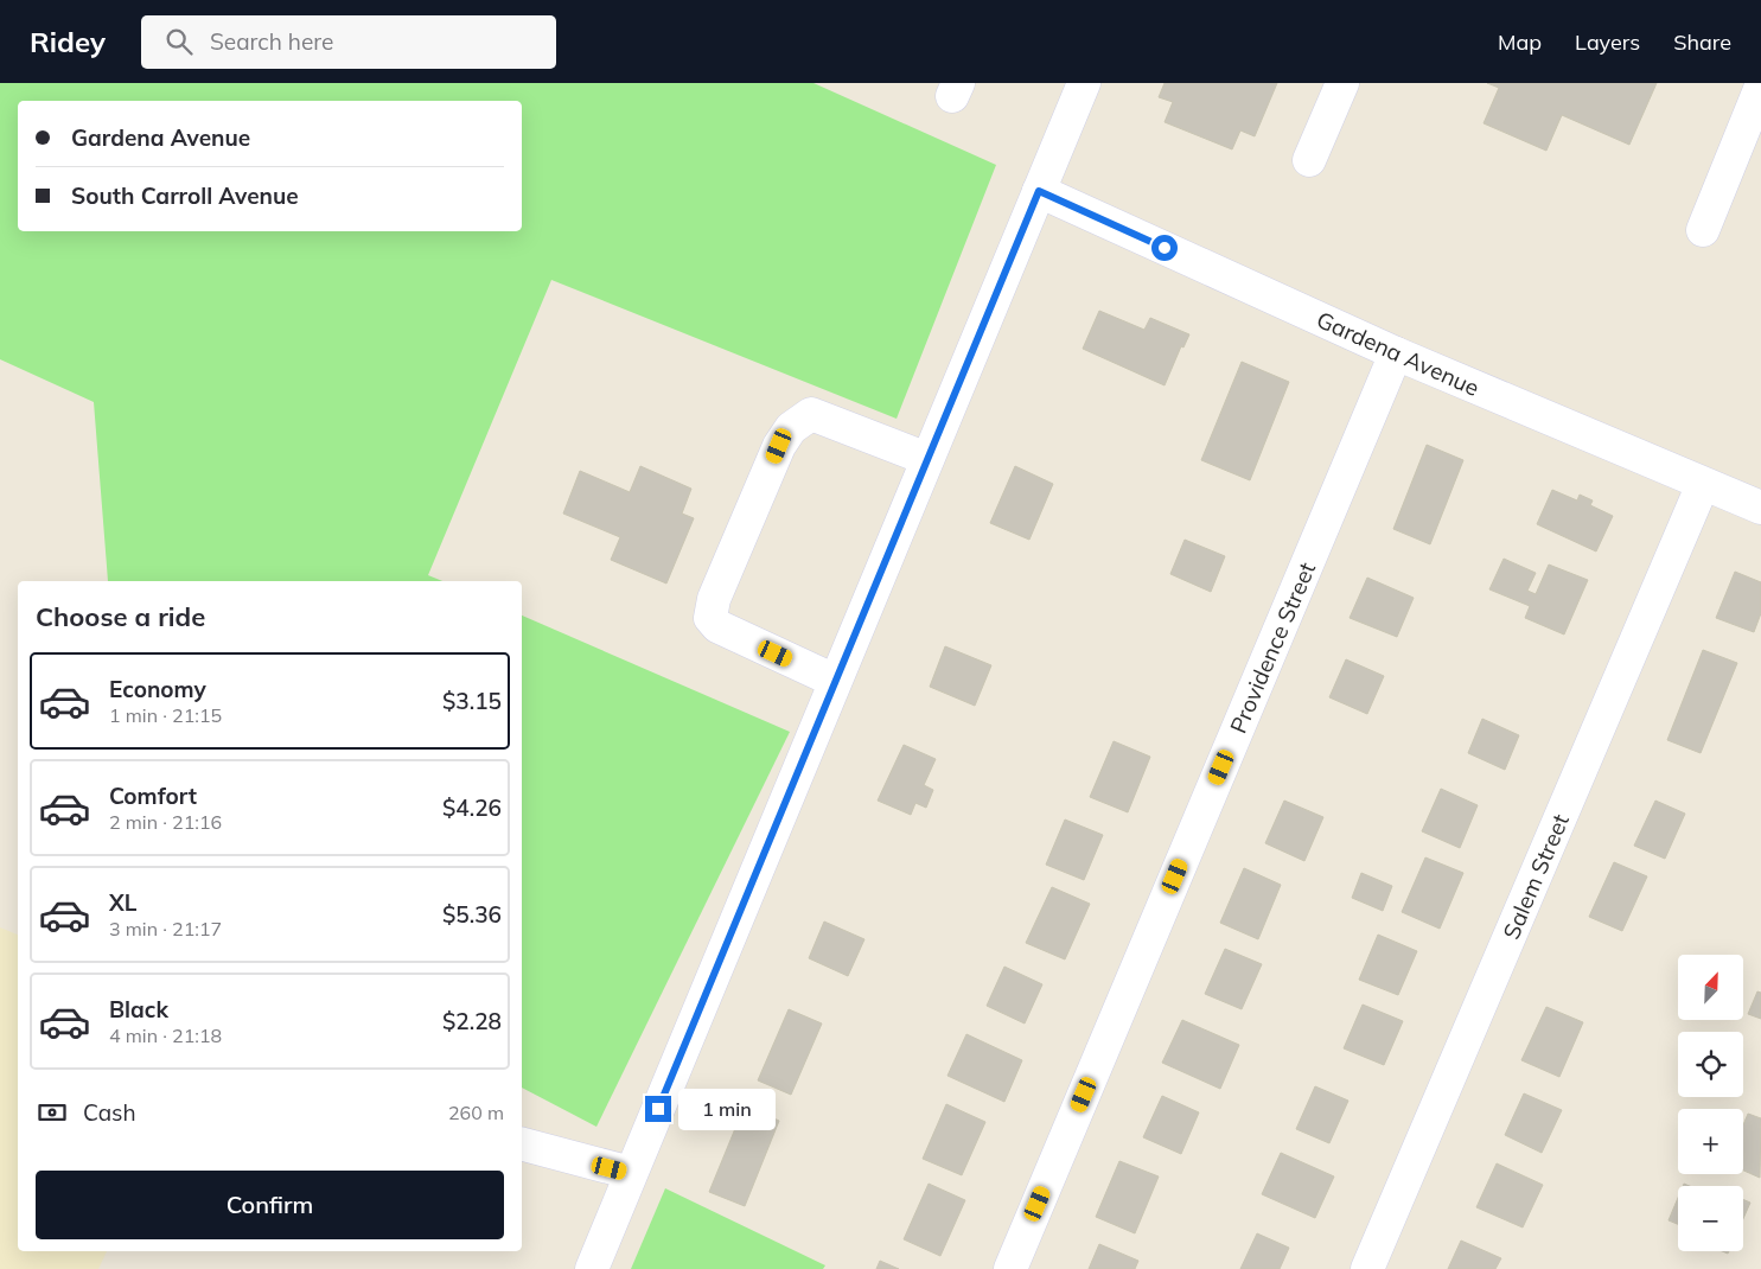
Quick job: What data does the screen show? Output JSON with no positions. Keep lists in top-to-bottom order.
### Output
{
  "streets": {
    "street": ["Gardena Avenue", "Providence Street", "Salem Street"]
  },
  "crossings": [
    ["Gardena Avenue", "Providence Street"],
    ["Gardena Avenue", "Salem Street"]
  ],
  "north": "top right",
  "page": {
    "header": "Ridey",
    "search": "Search here",
    "nav": ["Map", "Layers", "Share"],
    "banner": ["Gardena Avenue", "South Carroll Avenue"],
    "heading": "Choose a ride",
    "list": [
      {
        "name": "Economy",
        "note": "1 min · 21:15",
        "value": "$3.15"
      },
      {
        "name": "Comfort",
        "note": "2 min · 21:16",
        "value": "$4.26"
      },
      {
        "name": "XL",
        "note": "3 min · 21:17",
        "value": "$5.36"
      },
      {
        "name": "Black",
        "note": "4 min · 21:18",
        "value": "$2.28"
      }
    ],
    "map_buttons": ["+", "−"],
    "pay": ["Cash", "260 m"],
    "bubble": "1 min",
    "buttons": "Confirm"
  }
}
